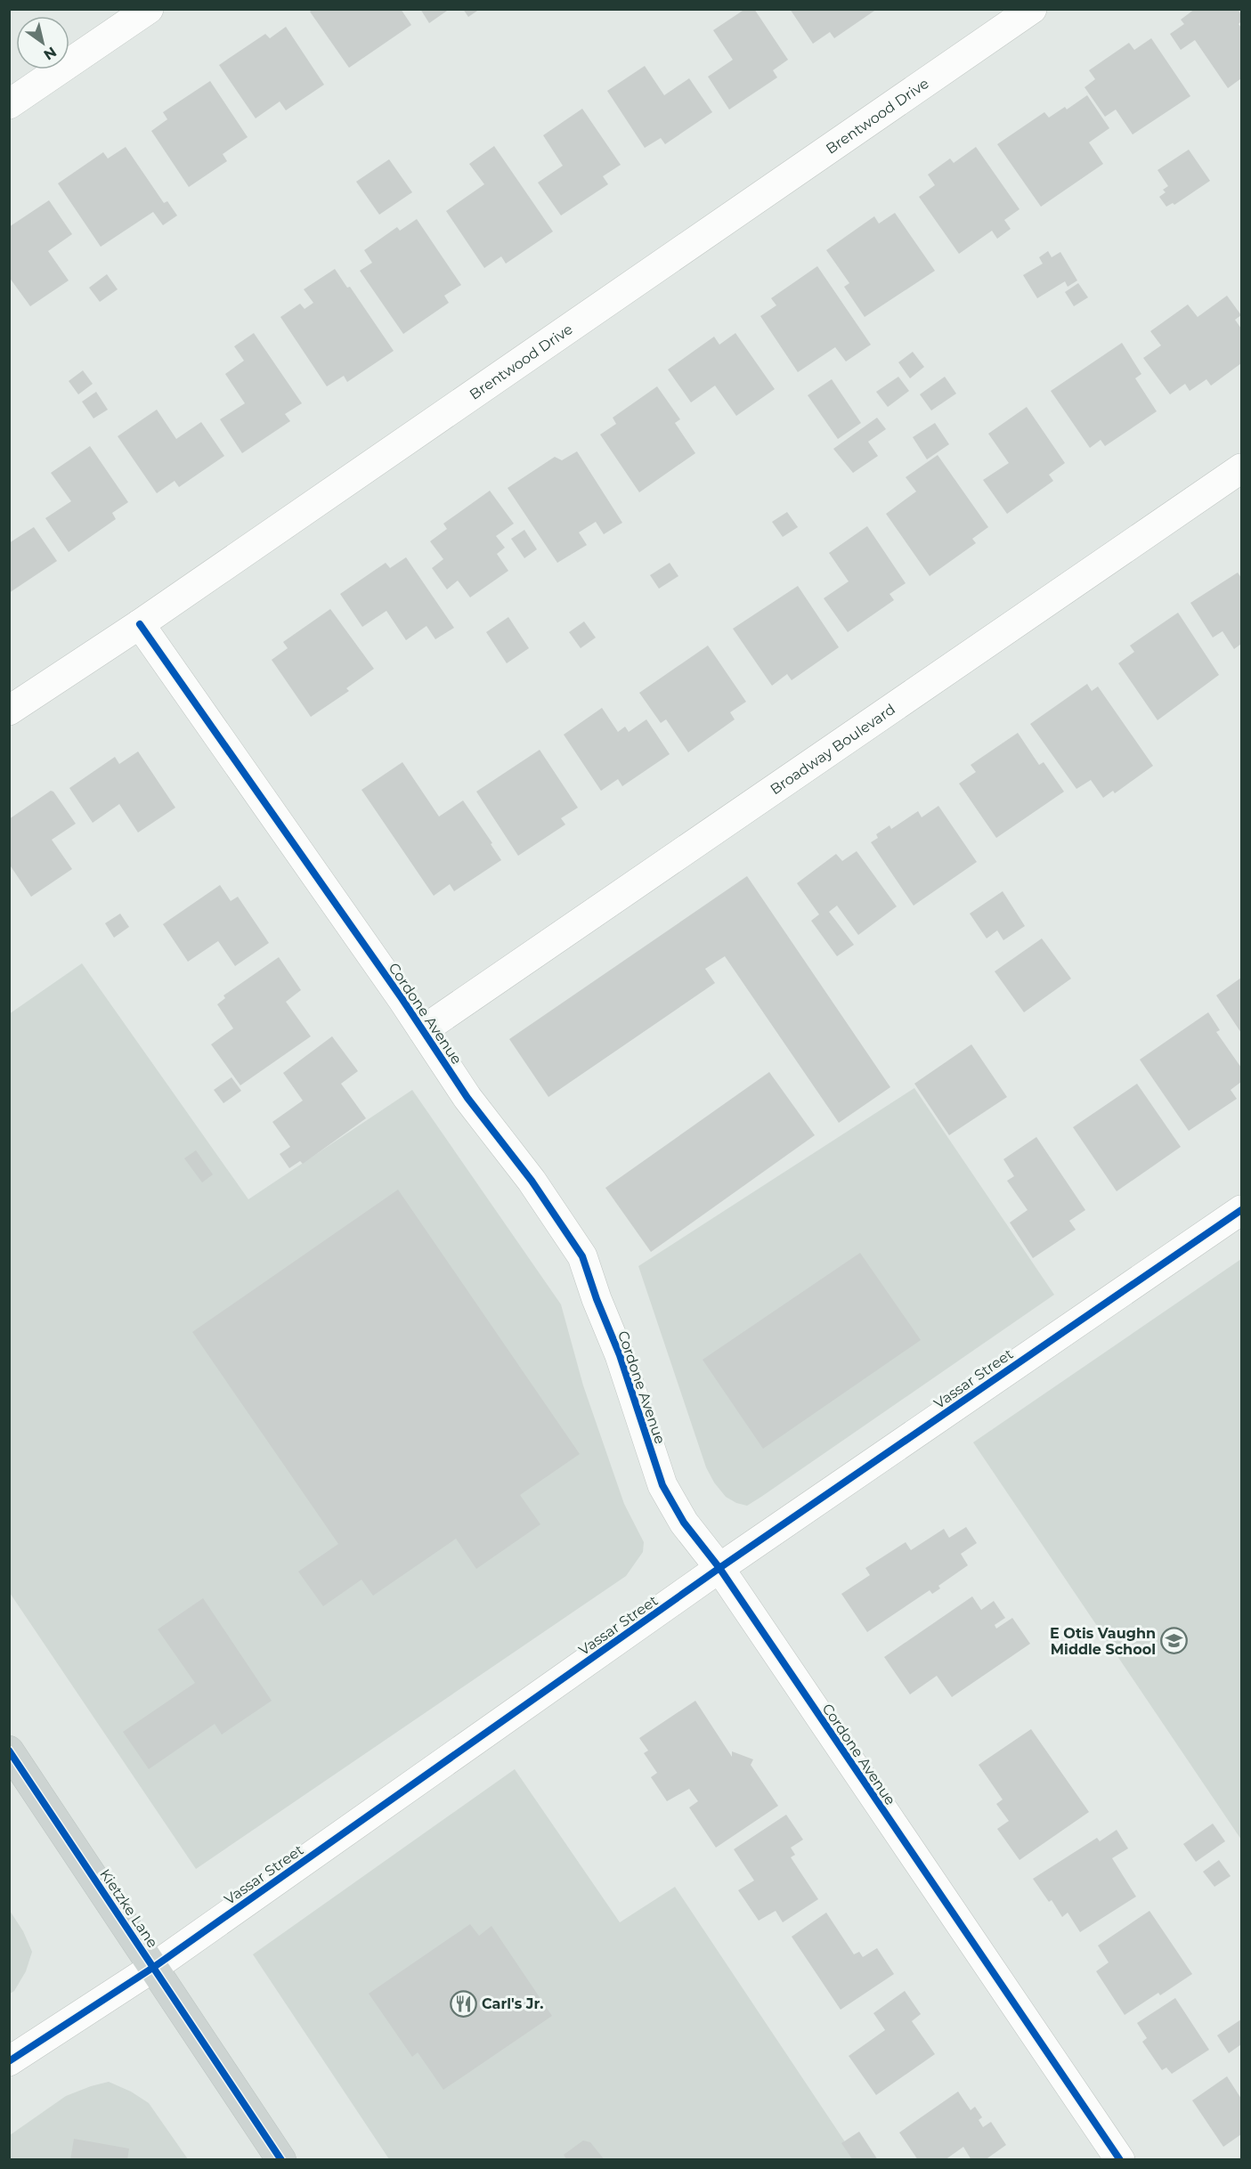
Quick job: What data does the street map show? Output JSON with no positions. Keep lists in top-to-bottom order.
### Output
{
  "streets": {
    "main road": ["Kietzke Lane"],
    "street": [
      "Brentwood Drive",
      "Broadway Boulevard",
      "Cordone Avenue",
      "Vassar Street"
    ]
  },
  "crossings": [
    ["Brentwood Drive", "Cordone Avenue"],
    ["Broadway Boulevard", "Cordone Avenue"],
    ["Cordone Avenue", "Vassar Street"],
    ["Vassar Street", "Kietzke Lane"]
  ],
  "places": {
    "school or university": ["E Otis Vaughn Middle School"],
    "restaurant": ["Carl's Jr."]
  },
  "north": "bottom right"
}
